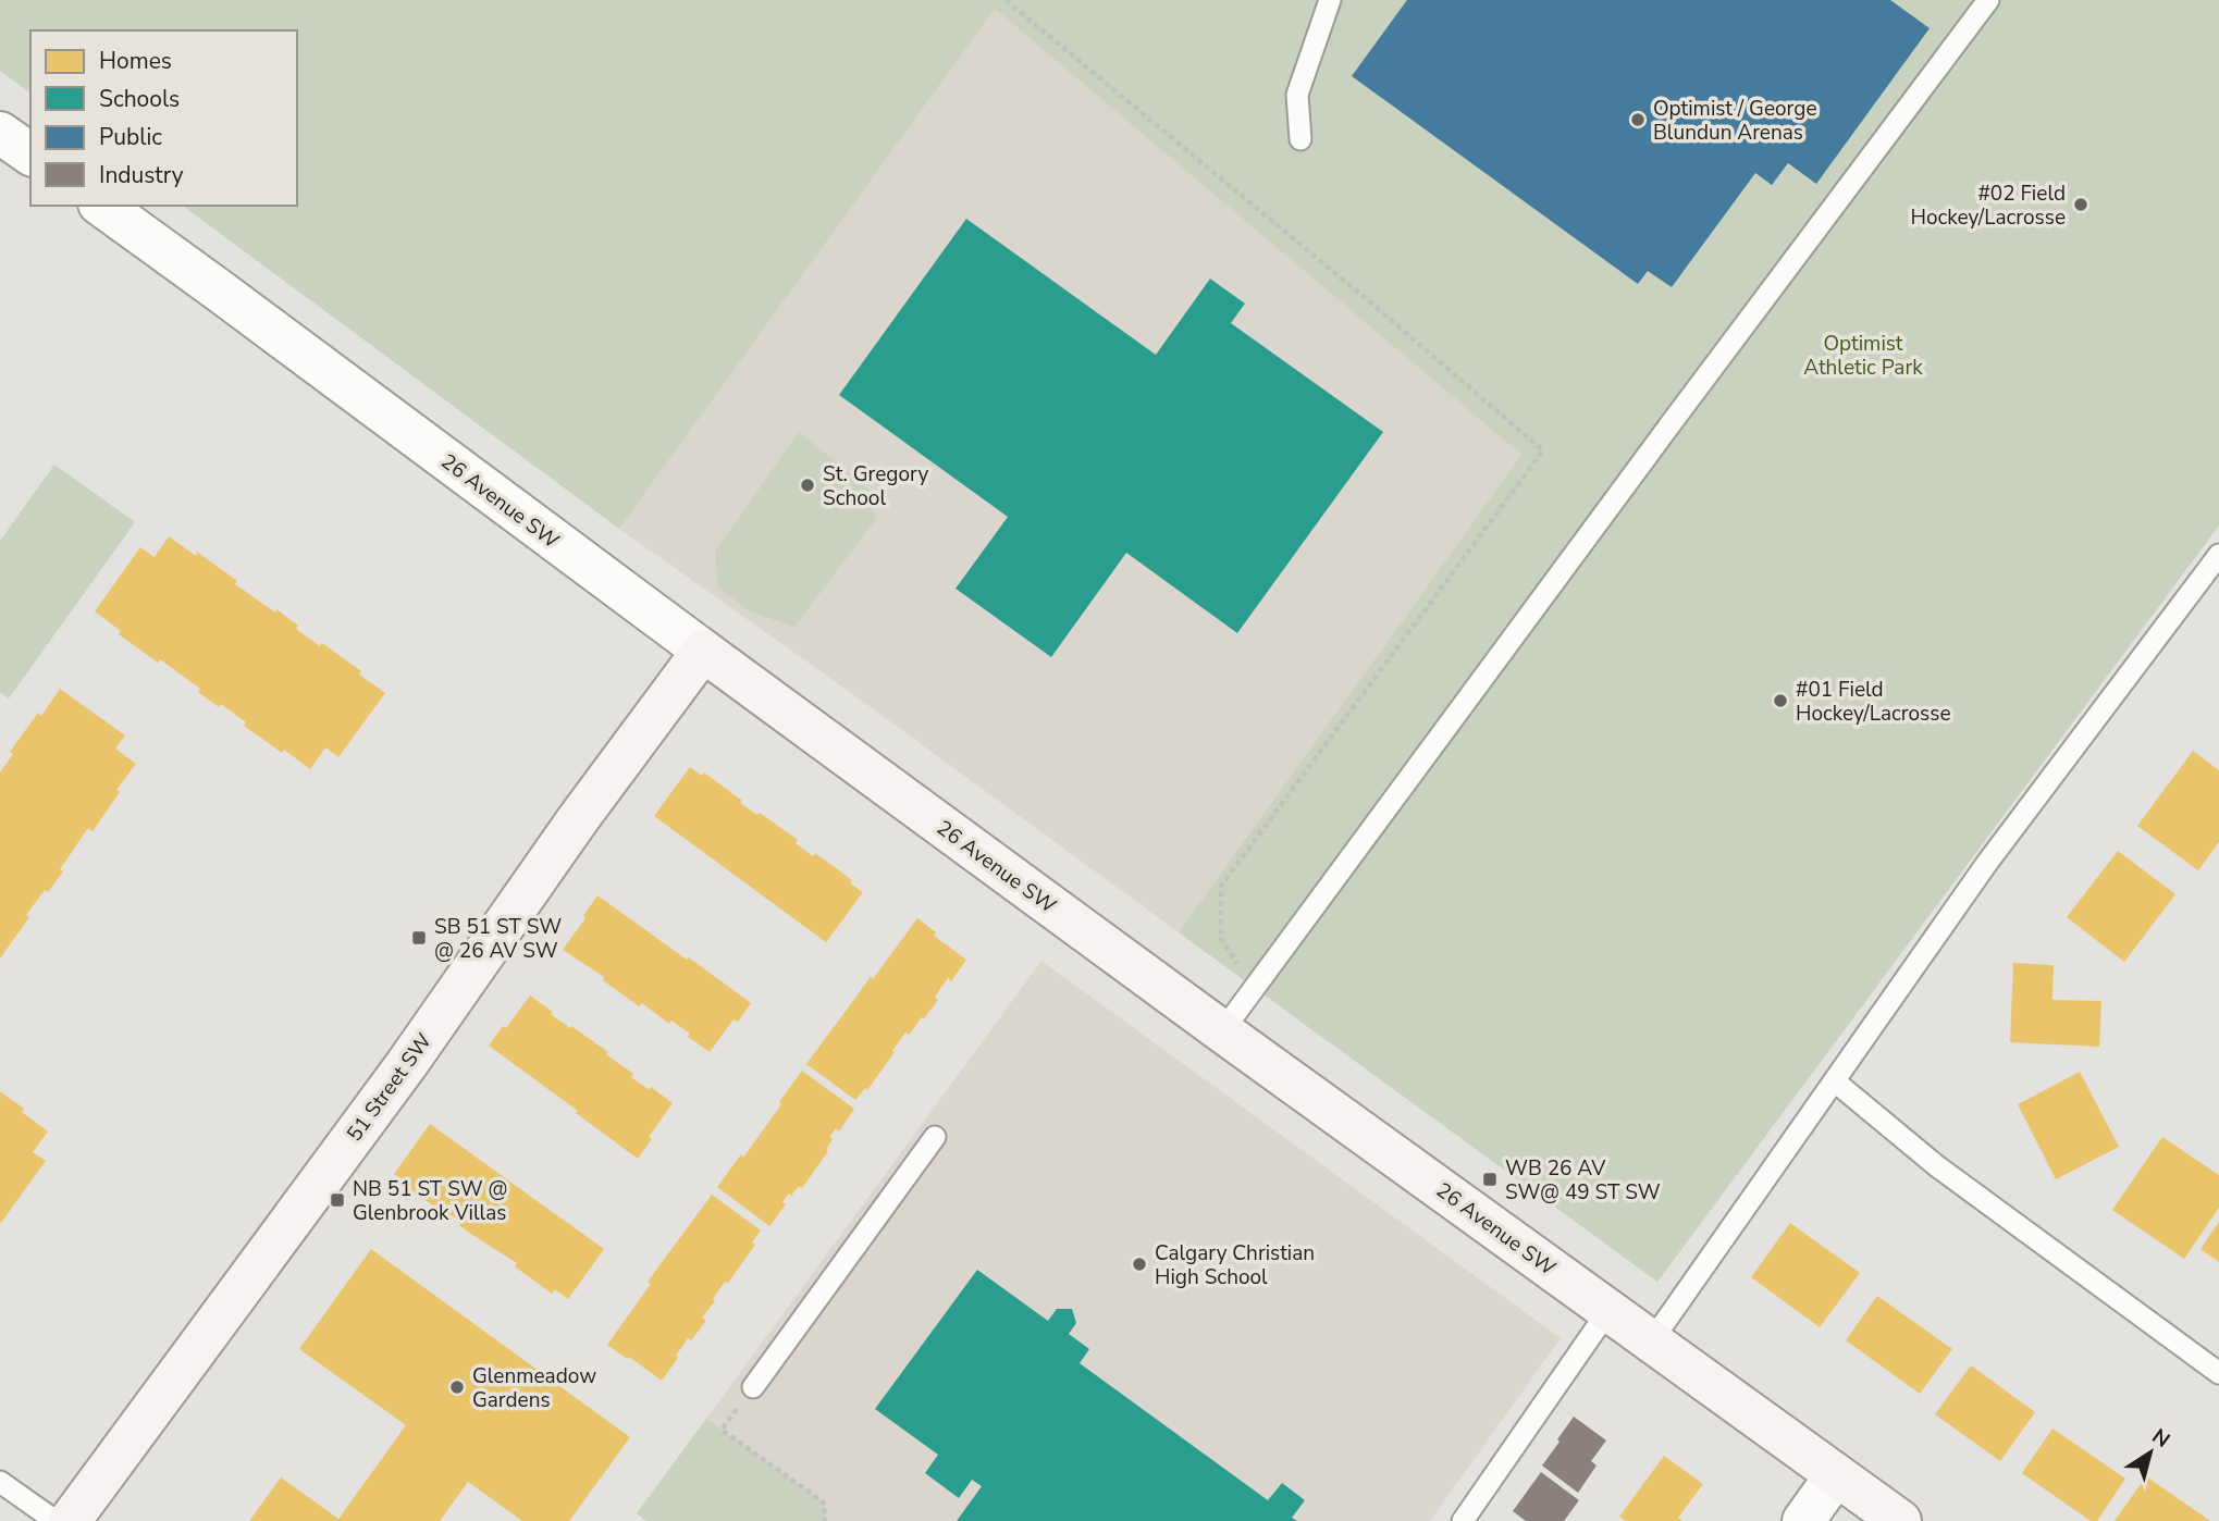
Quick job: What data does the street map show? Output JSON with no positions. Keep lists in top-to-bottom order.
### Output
{
  "streets": {
    "street": ["26 Avenue SW", "51 Street SW"]
  },
  "crossings": [
    ["26 Avenue SW", "51 Street SW"]
  ],
  "parks": ["Optimist Athletic Park"],
  "places": {
    "other": [
      "Optimist / George Blundun Arenas",
      "#02 Field Hockey/Lacrosse",
      "St. Gregory School",
      "#01 Field Hockey/Lacrosse",
      "Calgary Christian High School",
      "Glenmeadow Gardens"
    ],
    "transit": ["SB 51 ST SW @ 26 AV SW", "WB 26 AV SW@ 49 ST SW", "NB 51 ST SW @ Glenbrook Villas"]
  },
  "legend": [
    "Homes",
    "Schools",
    "Public",
    "Industry"
  ],
  "north": "top right"
}
